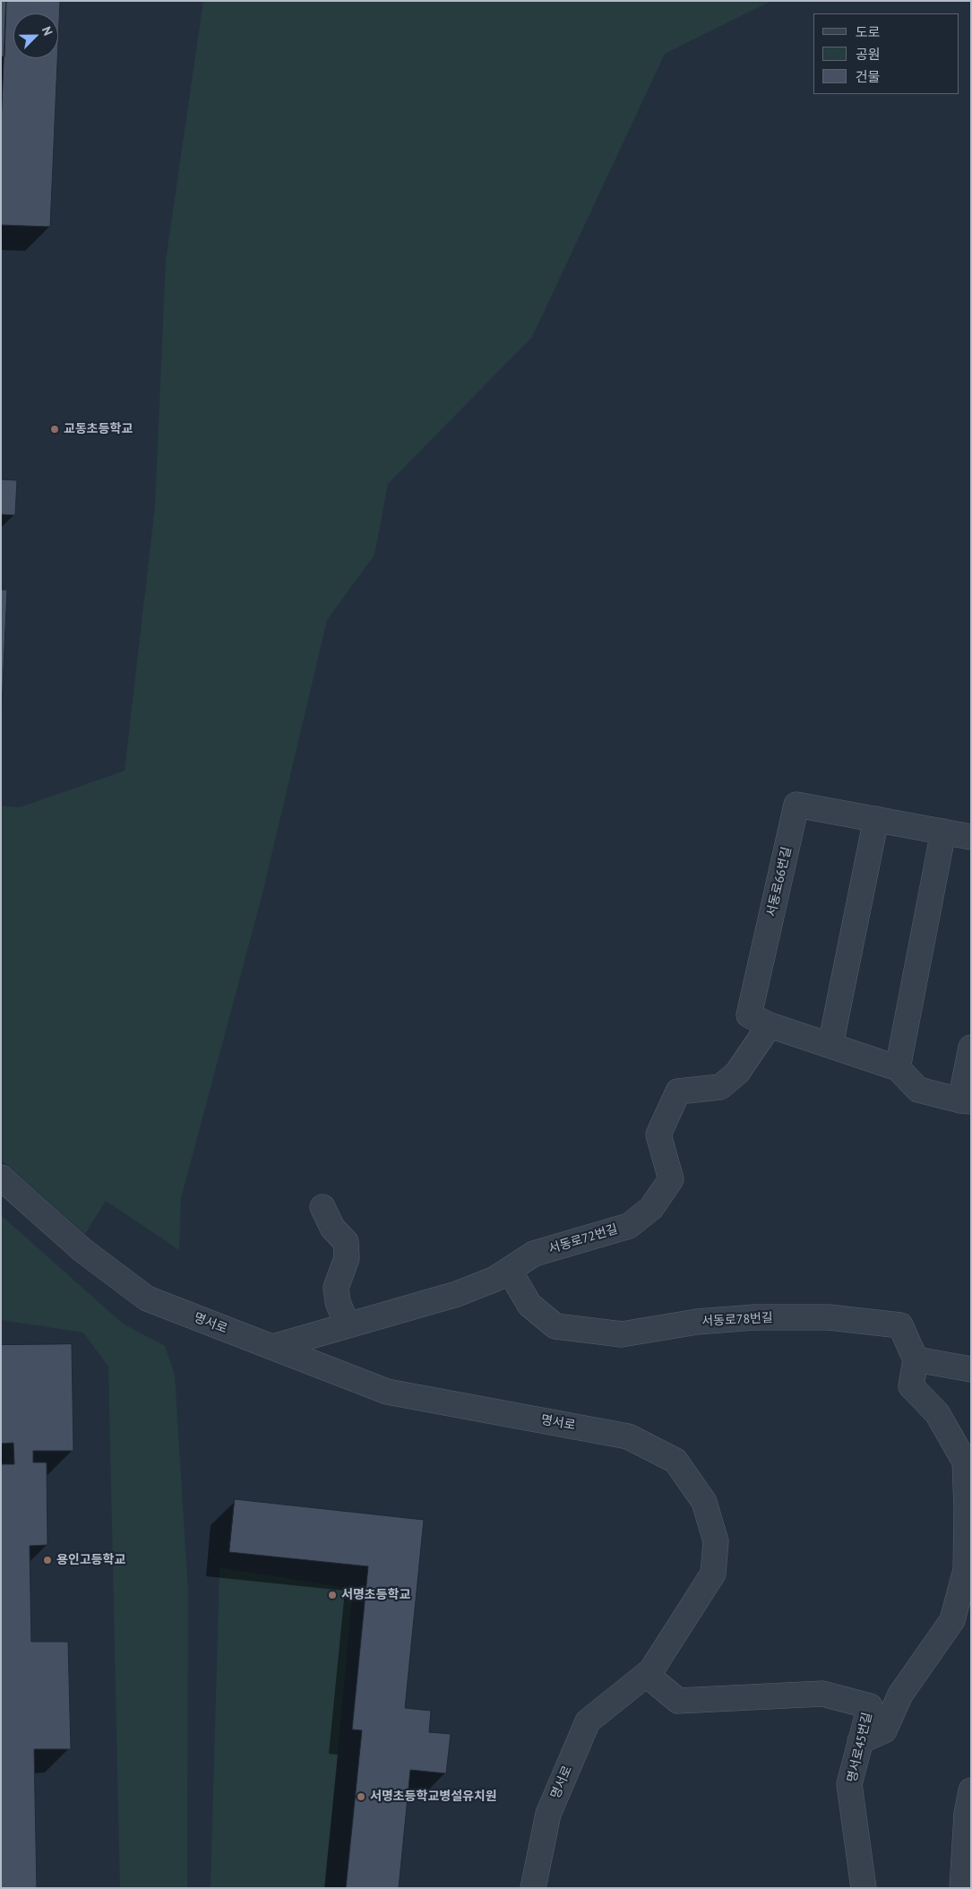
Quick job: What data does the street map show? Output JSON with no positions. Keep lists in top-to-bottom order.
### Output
{
  "streets": {
    "street": [
      "서동로66번길",
      "서동로72번길",
      "서동로78번길",
      "명서로",
      "명서로45번길"
    ]
  },
  "crossings": [
    ["서동로66번길", "서동로72번길"],
    ["서동로72번길", "서동로78번길"],
    ["서동로72번길", "명서로"],
    ["명서로", "명서로45번길"]
  ],
  "places": [
    "교동초등학교",
    "용인고등학교",
    "서명초등학교",
    "서명초등학교병설유치원"
  ],
  "legend": ["도로", "공원", "건물"],
  "north": "top right"
}
